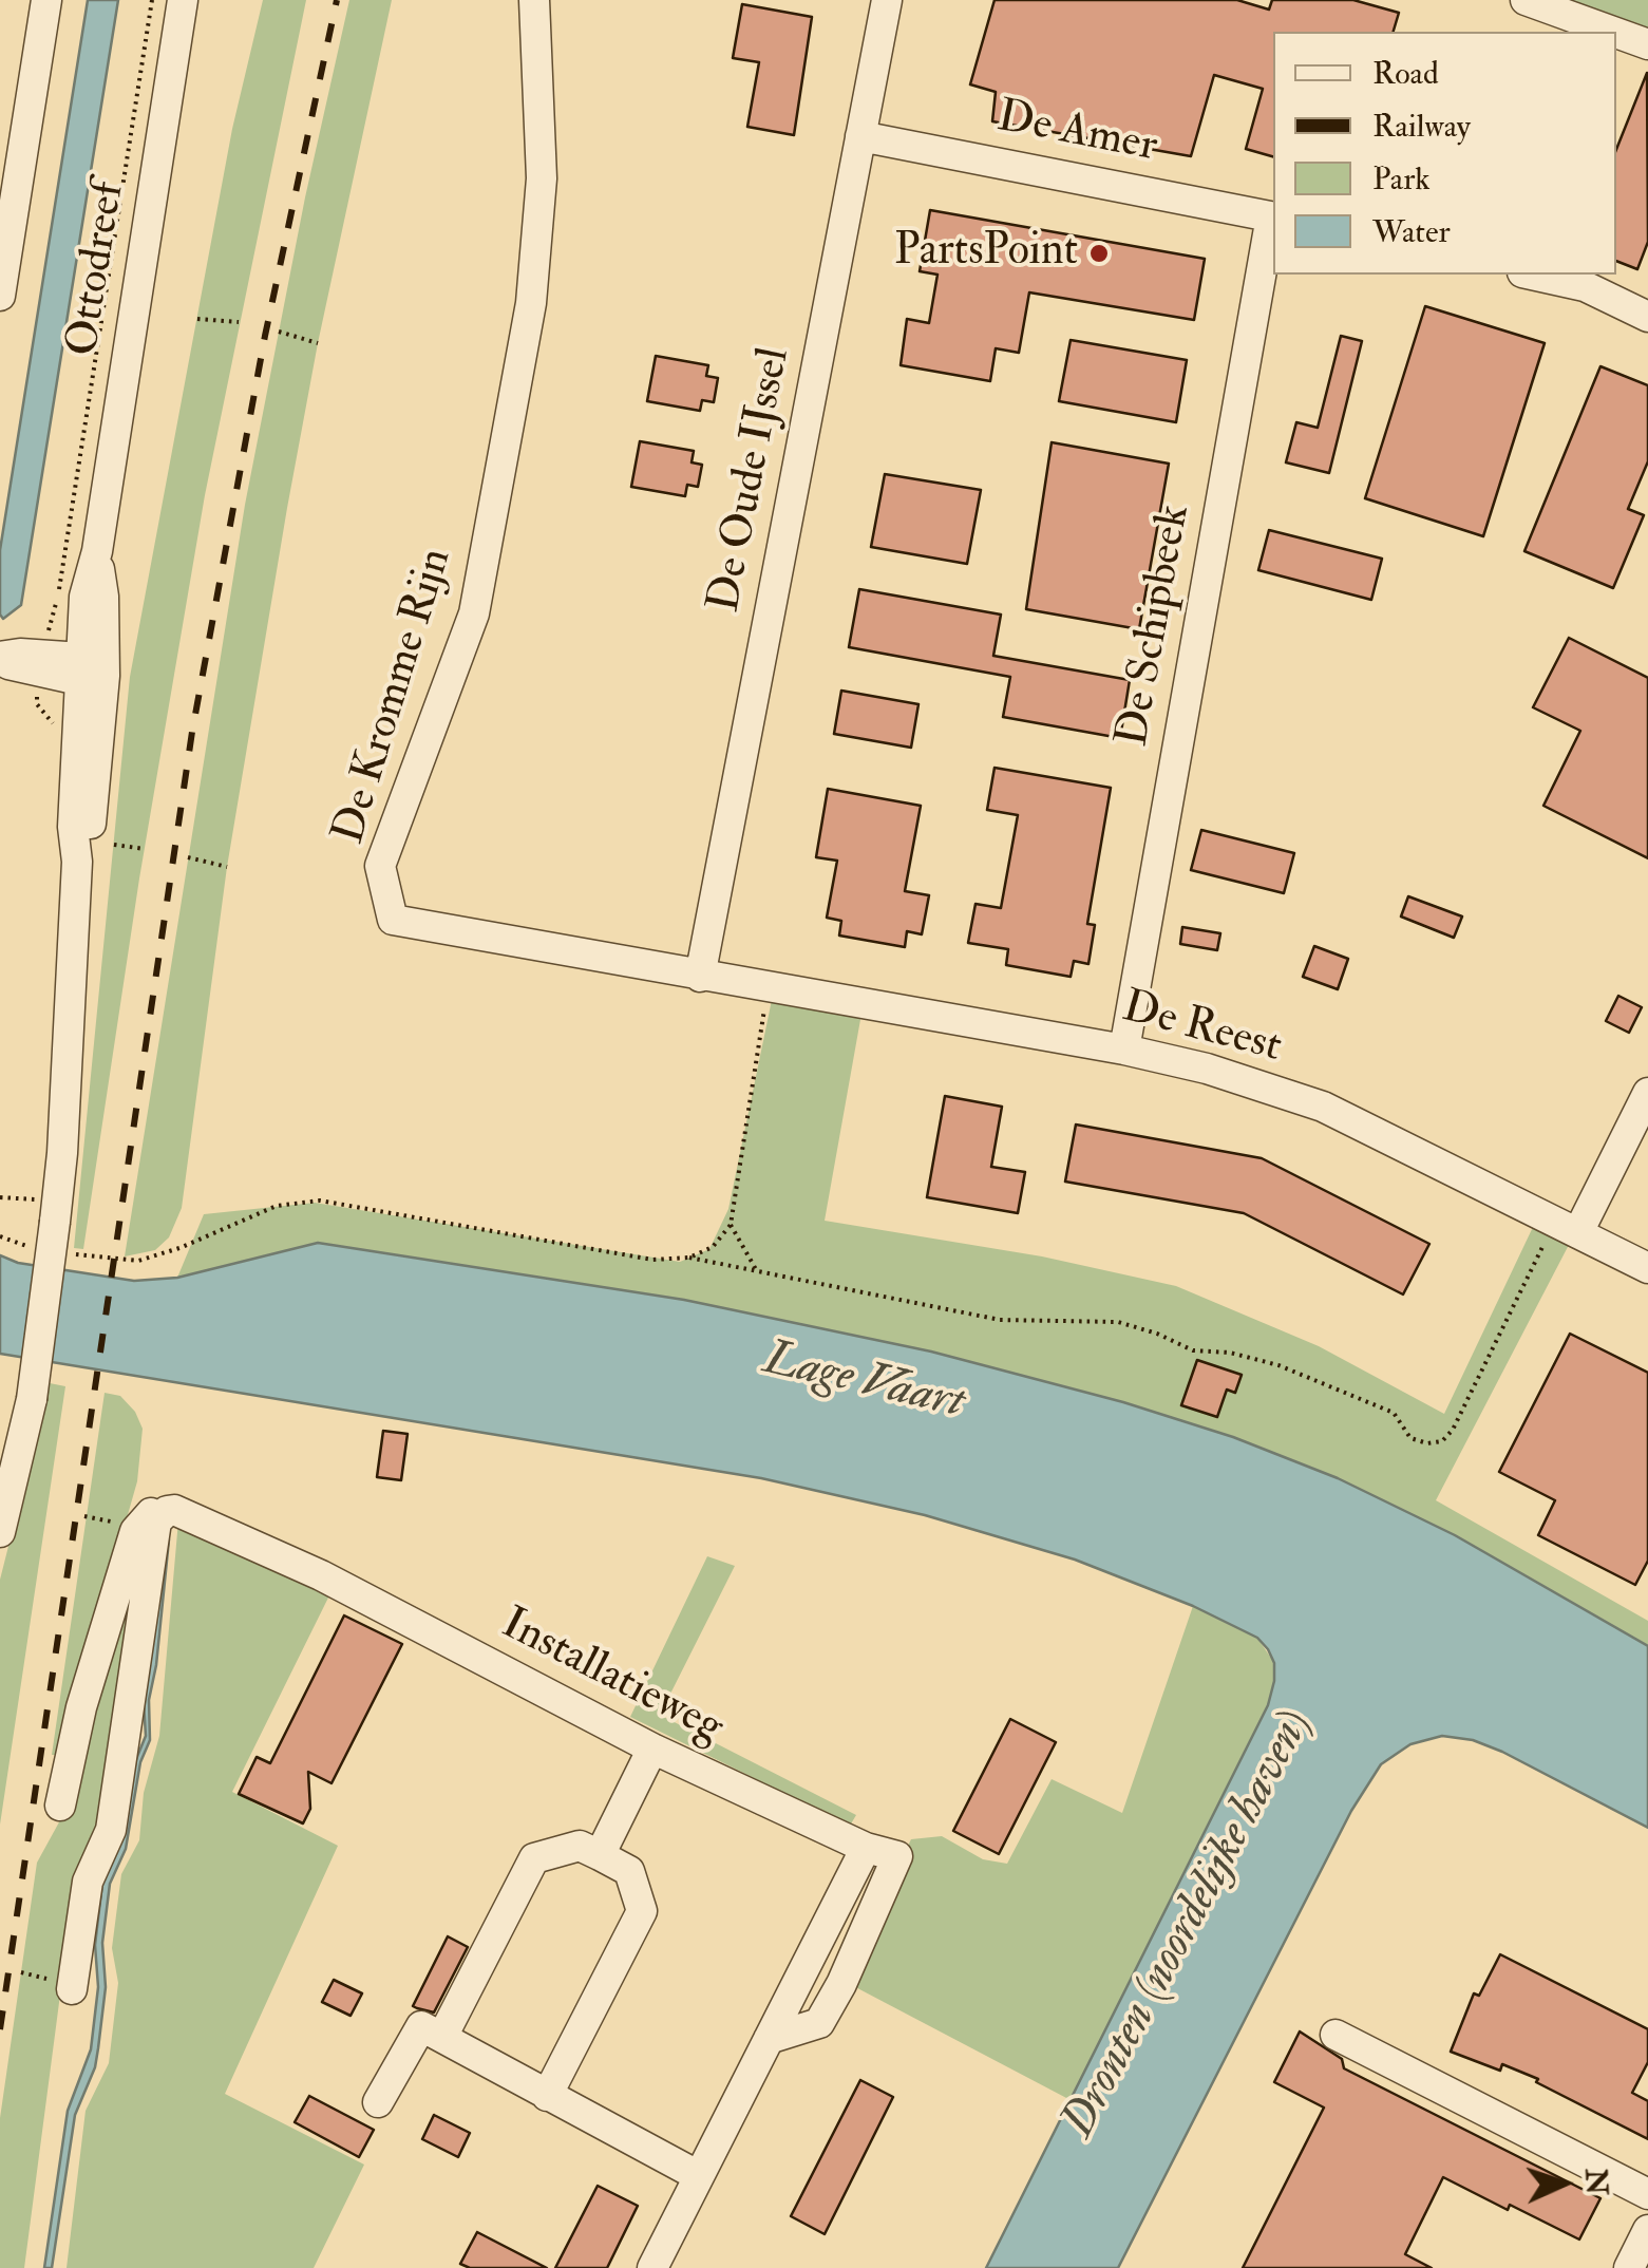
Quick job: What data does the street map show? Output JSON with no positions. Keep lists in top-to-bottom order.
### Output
{
  "streets": {
    "street": [
      "De Amer",
      "Ottodreef",
      "De Oude IJssel",
      "De Schipbeek",
      "De Kromme Rijn",
      "De Reest",
      "Installatieweg"
    ]
  },
  "crossings": [
    ["De Amer", "De Oude IJssel"],
    ["De Amer", "De Schipbeek"],
    ["De Oude IJssel", "De Kromme Rijn"],
    ["De Oude IJssel", "De Reest"],
    ["De Schipbeek", "De Reest"],
    ["De Kromme Rijn", "De Reest"]
  ],
  "water": ["Lage Vaart", "Dronten (noordelijke haven)"],
  "places": ["PartsPoint"],
  "legend": [
    "Road",
    "Railway",
    "Park",
    "Water"
  ],
  "north": "right"
}
